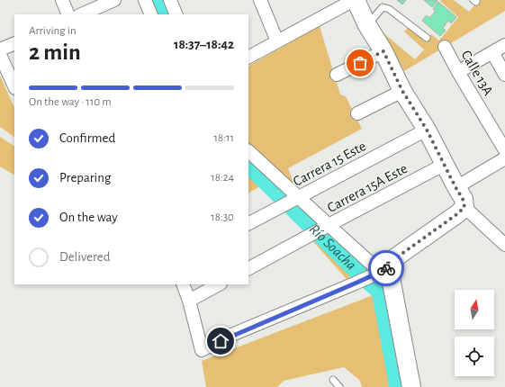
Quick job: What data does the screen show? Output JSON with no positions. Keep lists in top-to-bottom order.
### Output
{
  "streets": {
    "street": ["Calle 13A", "Carrera 15 Este", "Carrera 15A Este"]
  },
  "water": ["Río Soacha"],
  "north": "top",
  "page": {
    "heading": ["2 min", "Arriving in", "18:37–18:42"],
    "bar": "On the way · 110 m",
    "list": [
      ["Confirmed", "18:11"],
      ["Preparing", "18:24"],
      ["On the way", "18:30"],
      "Delivered"
    ]
  }
}
